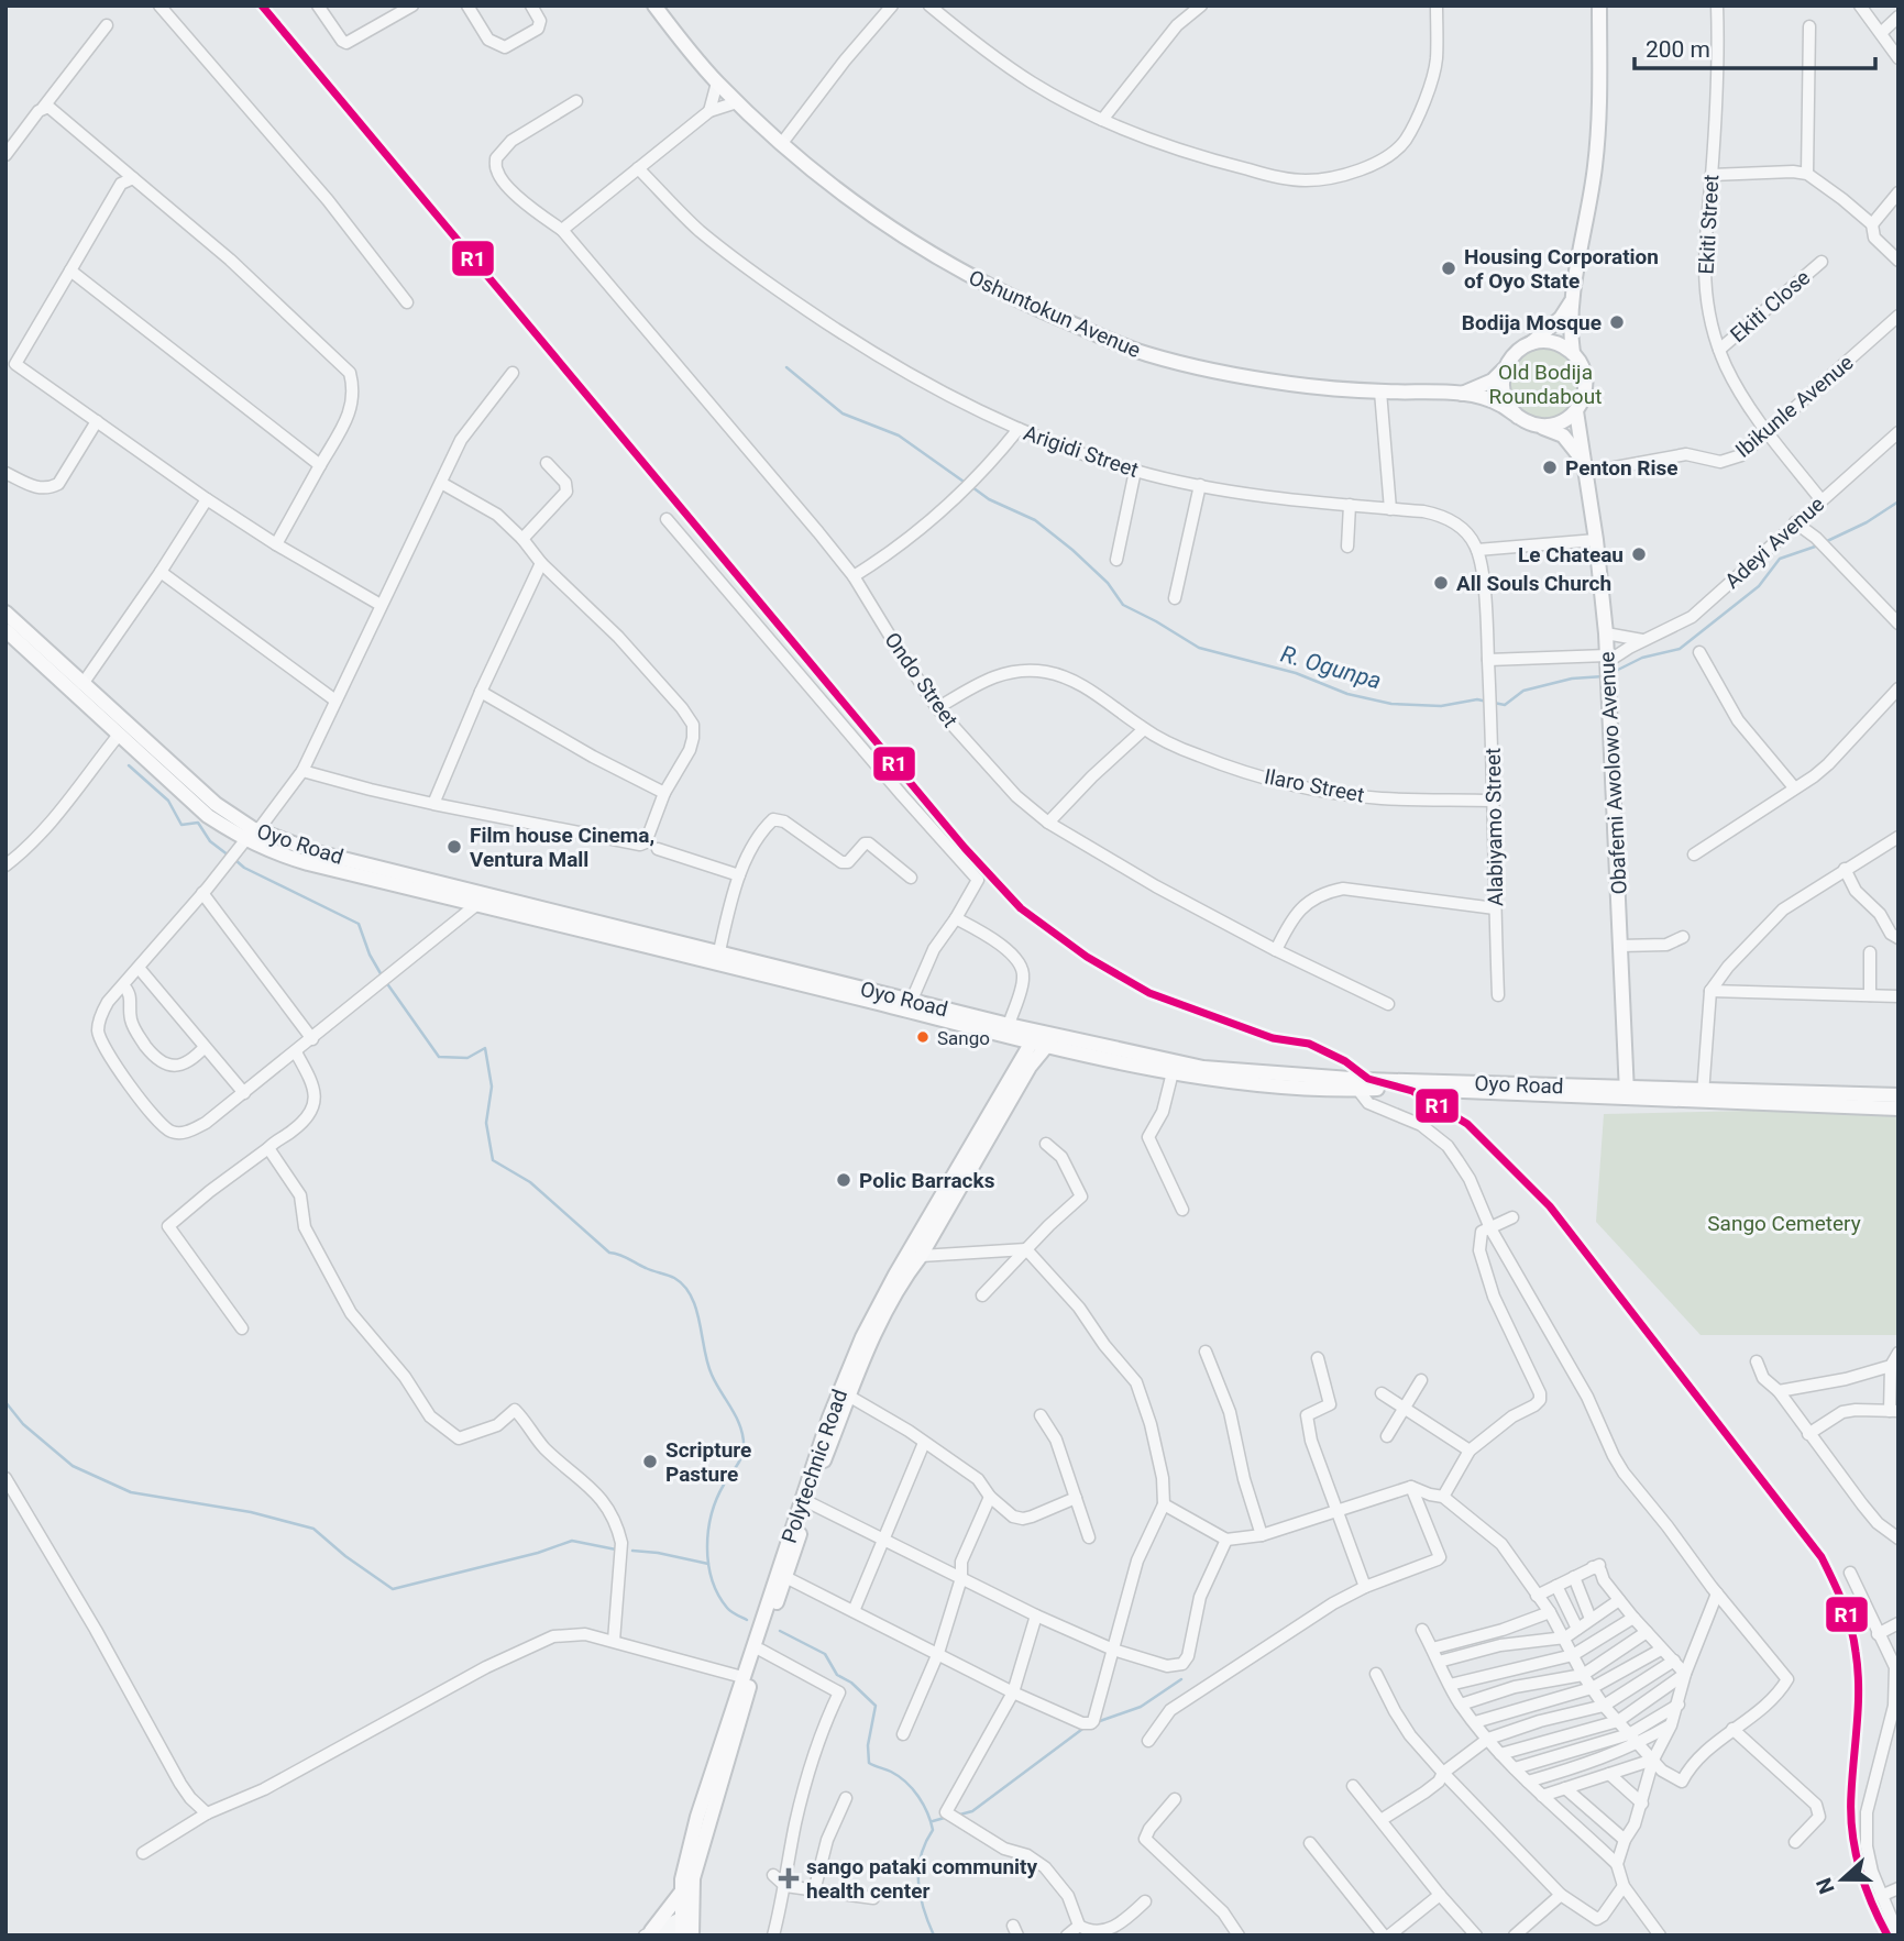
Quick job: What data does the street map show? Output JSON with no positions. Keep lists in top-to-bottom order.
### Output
{
  "streets": {
    "main road": [
      "Oshuntokun Avenue",
      "Obafemi Awolowo Avenue",
      "Oyo Road",
      "Polytechnic Road"
    ],
    "street": [
      "Ekiti Street",
      "Ekiti Close",
      "Ibikunle Avenue",
      "Arigidi Street",
      "Adeyi Avenue",
      "Ondo Street",
      "Ilaro Street",
      "Alabiyamo Street"
    ]
  },
  "crossings": [
    ["Ekiti Street", "Ekiti Close"],
    ["Ekiti Street", "Ibikunle Avenue"],
    ["Ekiti Street", "Adeyi Avenue"],
    ["Oshuntokun Avenue", "Obafemi Awolowo Avenue"],
    ["Ibikunle Avenue", "Obafemi Awolowo Avenue"],
    ["Adeyi Avenue", "Obafemi Awolowo Avenue"],
    ["Ondo Street", "Ilaro Street"],
    ["Obafemi Awolowo Avenue", "Oyo Road"],
    ["Ilaro Street", "Alabiyamo Street"],
    ["Oyo Road", "Polytechnic Road"]
  ],
  "water": ["R. Ogunpa"],
  "parks": ["Old Bodija Roundabout", "Sango Cemetery"],
  "places": {
    "other": [
      "Housing Corporation of Oyo State",
      "Bodija Mosque",
      "Penton Rise",
      "Le Chateau",
      "All Souls Church",
      "Film house Cinema, Ventura Mall",
      "Sango",
      "Polic Barracks",
      "Scripture Pasture"
    ],
    "health": ["sango pataki community health center"]
  },
  "lines": ["transit line R1"],
  "scale_bar": "200 m",
  "north": "left"
}
